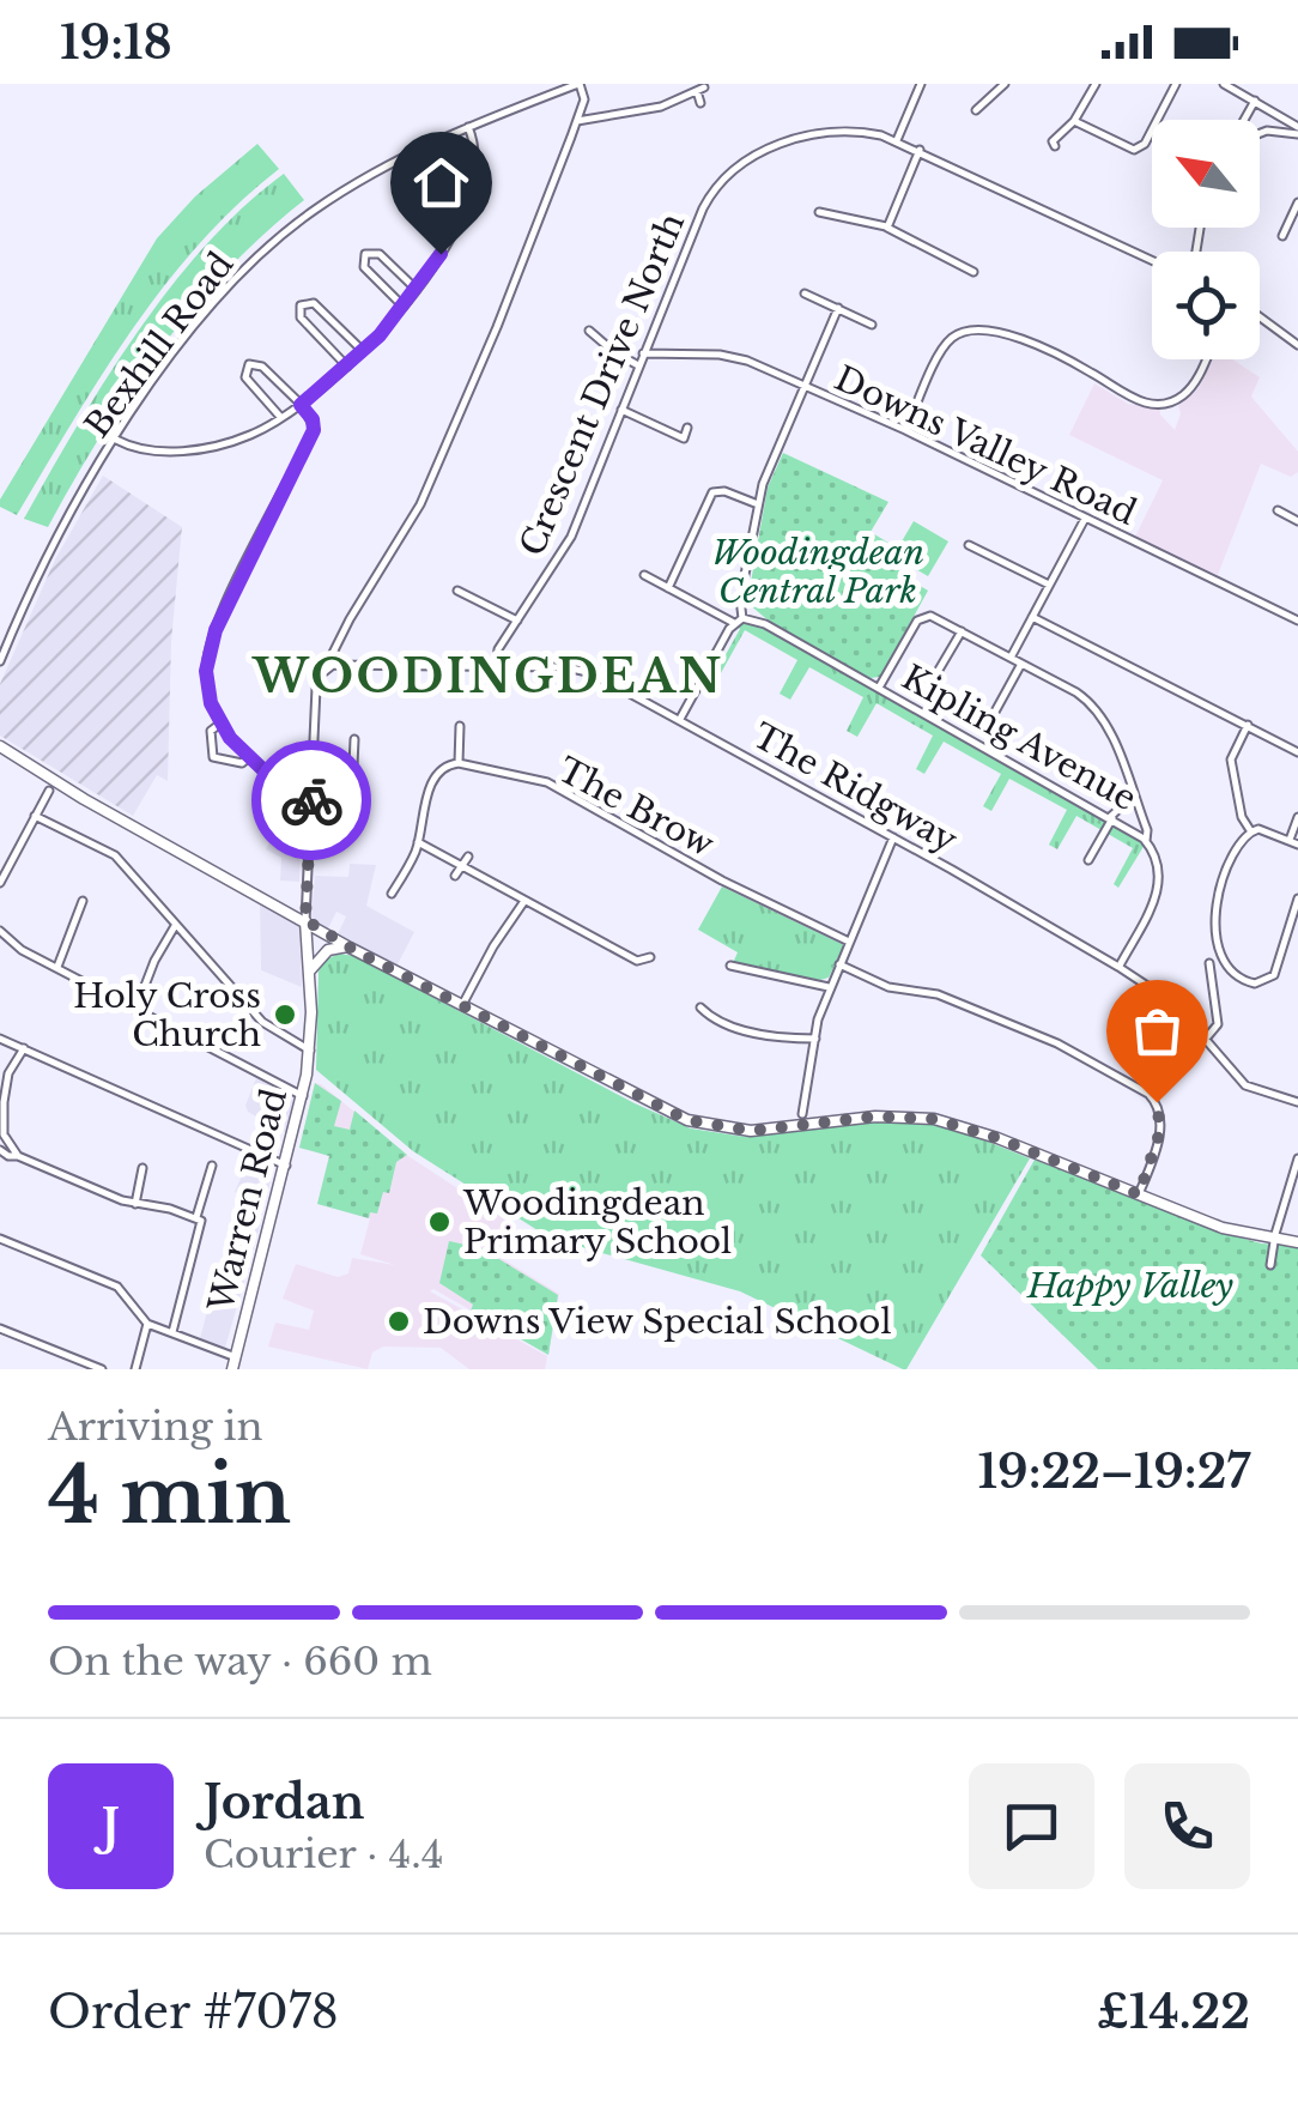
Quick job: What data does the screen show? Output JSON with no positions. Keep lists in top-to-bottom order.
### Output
{
  "streets": {
    "main road": ["Warren Road"],
    "street": [
      "Bexhill Road",
      "Crescent Drive North",
      "Downs Valley Road",
      "Kipling Avenue",
      "The Ridgway",
      "The Brow"
    ]
  },
  "crossings": [
    ["Crescent Drive North", "Downs Valley Road"],
    ["Crescent Drive North", "The Ridgway"],
    ["Kipling Avenue", "The Ridgway"]
  ],
  "districts": ["WOODINGDEAN"],
  "parks": ["Woodingdean Central Park", "Happy Valley"],
  "places": ["Holy Cross Church", "Woodingdean Primary School", "Downs View Special School"],
  "north": "top left",
  "page": {
    "status": "19:18",
    "heading": ["4 min", "Arriving in", "19:22–19:27"],
    "panel": [
      "Jordan",
      "Courier · 4.4",
      "Order #7078",
      "£14.22"
    ],
    "bar": "On the way · 660 m",
    "round": "J"
  }
}
